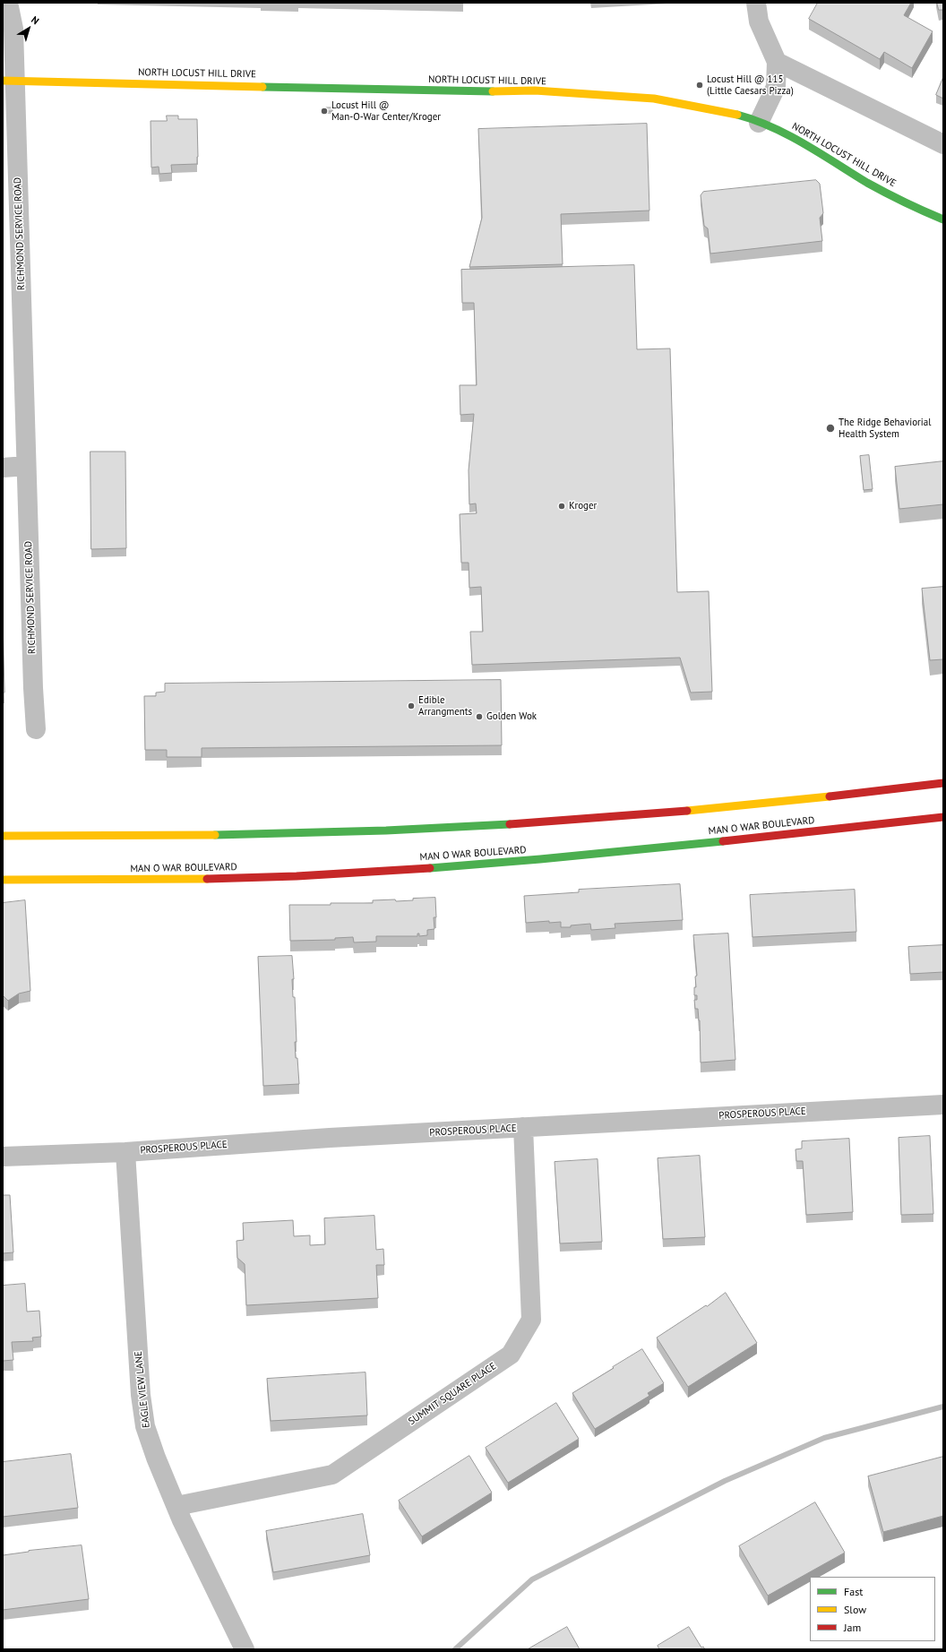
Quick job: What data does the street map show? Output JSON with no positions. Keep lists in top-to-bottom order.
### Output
{
  "streets": {
    "main road": ["NORTH LOCUST HILL DRIVE", "MAN O WAR BOULEVARD"],
    "street": [
      "RICHMOND SERVICE ROAD",
      "PROSPEROUS PLACE",
      "EAGLE VIEW LANE",
      "SUMMIT SQUARE PLACE"
    ]
  },
  "crossings": [
    ["NORTH LOCUST HILL DRIVE", "RICHMOND SERVICE ROAD"],
    ["PROSPEROUS PLACE", "EAGLE VIEW LANE"],
    ["PROSPEROUS PLACE", "SUMMIT SQUARE PLACE"],
    ["EAGLE VIEW LANE", "SUMMIT SQUARE PLACE"]
  ],
  "places": [
    "Locust Hill @ 115 (Little Caesars Pizza)",
    "Locust Hill @ Man-O-War Center/Kroger",
    "The Ridge Behaviorial Health System",
    "Kroger",
    "Edible Arrangments",
    "Golden Wok"
  ],
  "legend": ["Fast", "Slow", "Jam"],
  "north": "top right"
}
